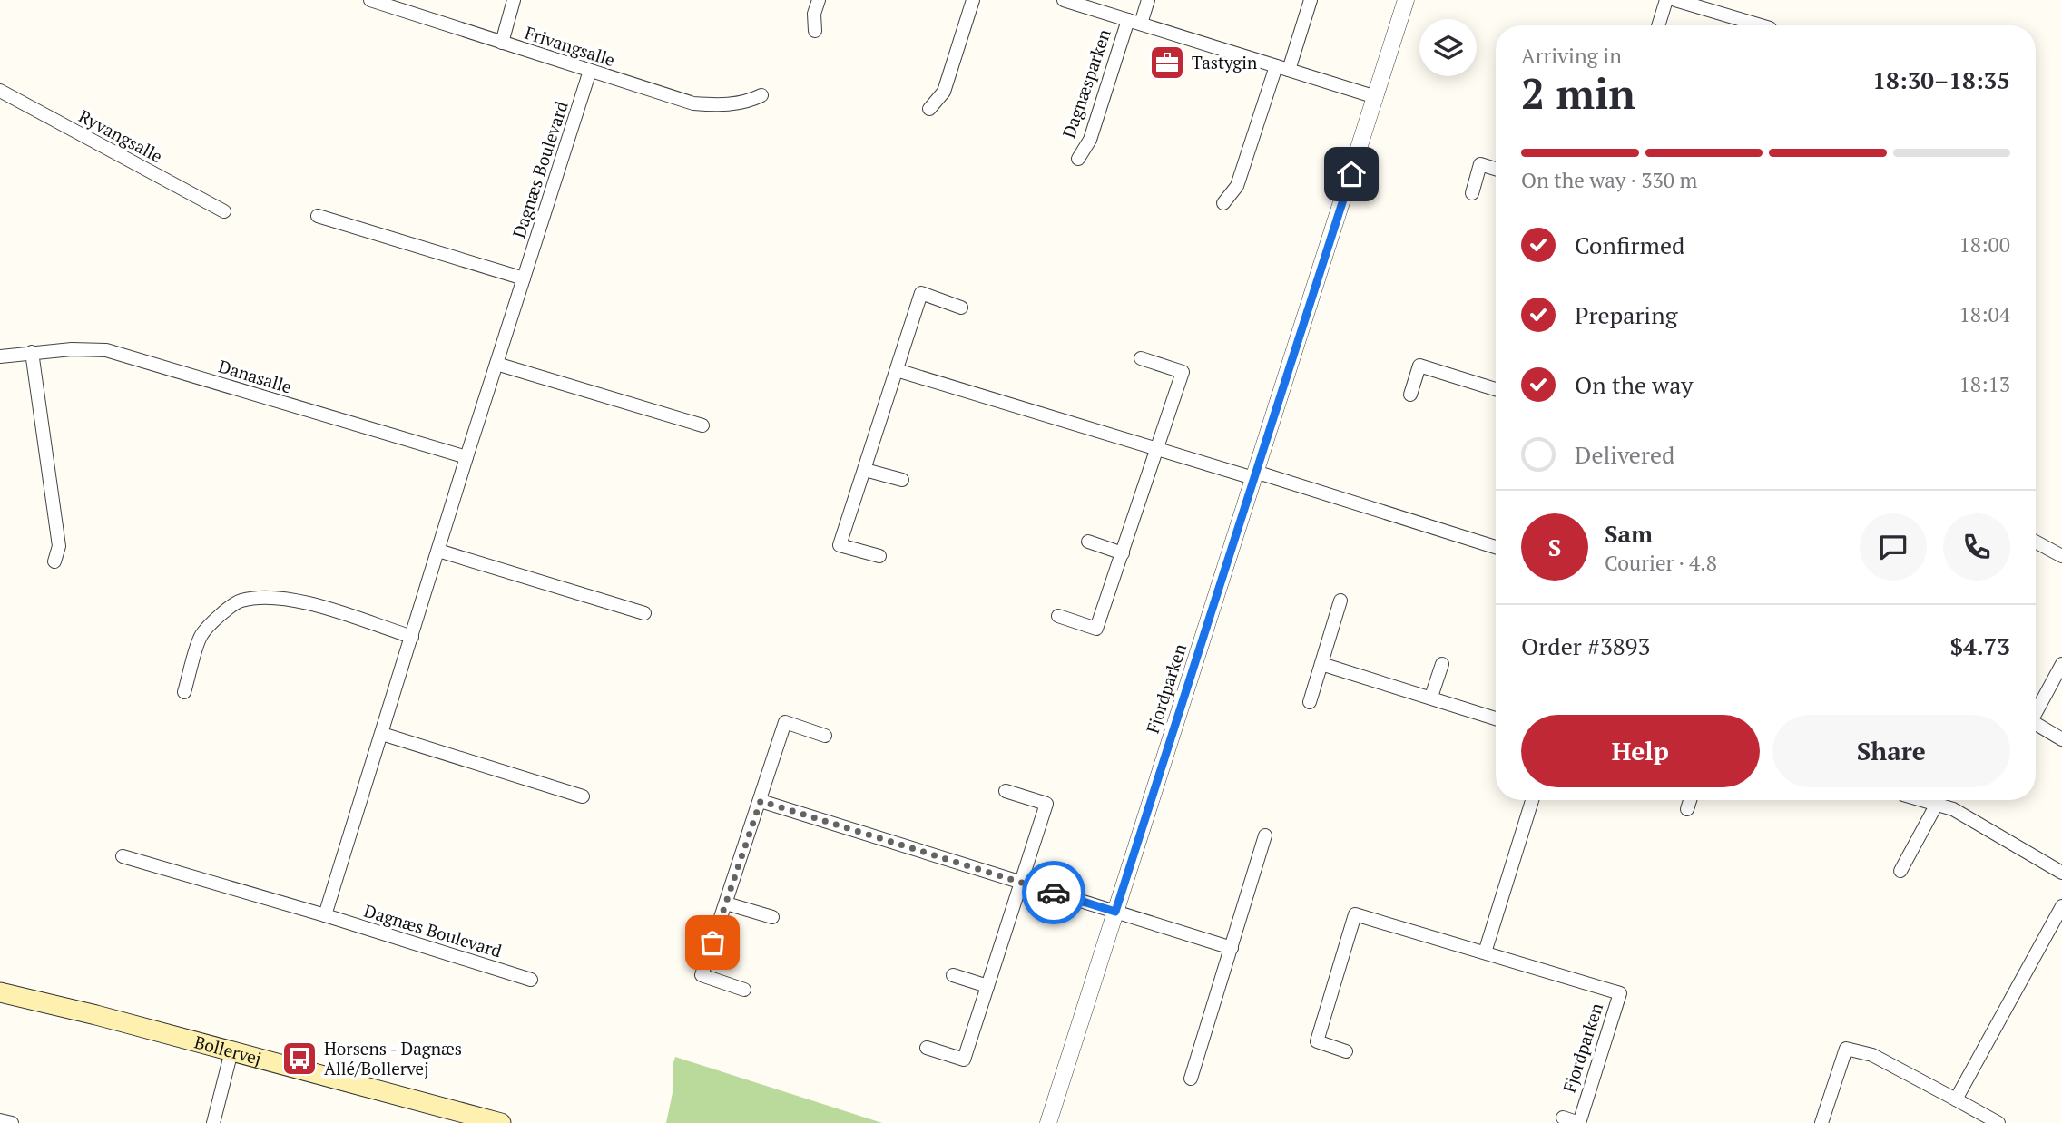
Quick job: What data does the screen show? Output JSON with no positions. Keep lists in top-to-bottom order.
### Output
{
  "streets": {
    "main road": ["Bollervej"],
    "street": [
      "Frivangsalle",
      "Dagnæsparken",
      "Ryvangsalle",
      "Dagnæs Boulevard",
      "Danasalle",
      "Fjordparken"
    ]
  },
  "crossings": [
    ["Frivangsalle", "Dagnæs Boulevard"],
    ["Dagnæsparken", "Fjordparken"],
    ["Dagnæs Boulevard", "Danasalle"]
  ],
  "places": {
    "office": ["Tastygin"],
    "bus stop": ["Horsens - Dagnæs Allé/Bollervej"]
  },
  "page": {
    "heading": ["2 min", "Arriving in", "18:30–18:35"],
    "panel": [
      "Sam",
      "Courier · 4.8",
      "Order #3893",
      "$4.73"
    ],
    "bar": "On the way · 330 m",
    "list": [
      ["Confirmed", "18:00"],
      ["Preparing", "18:04"],
      ["On the way", "18:13"],
      "Delivered"
    ],
    "round": "S",
    "buttons": ["Help", "Share"]
  }
}
